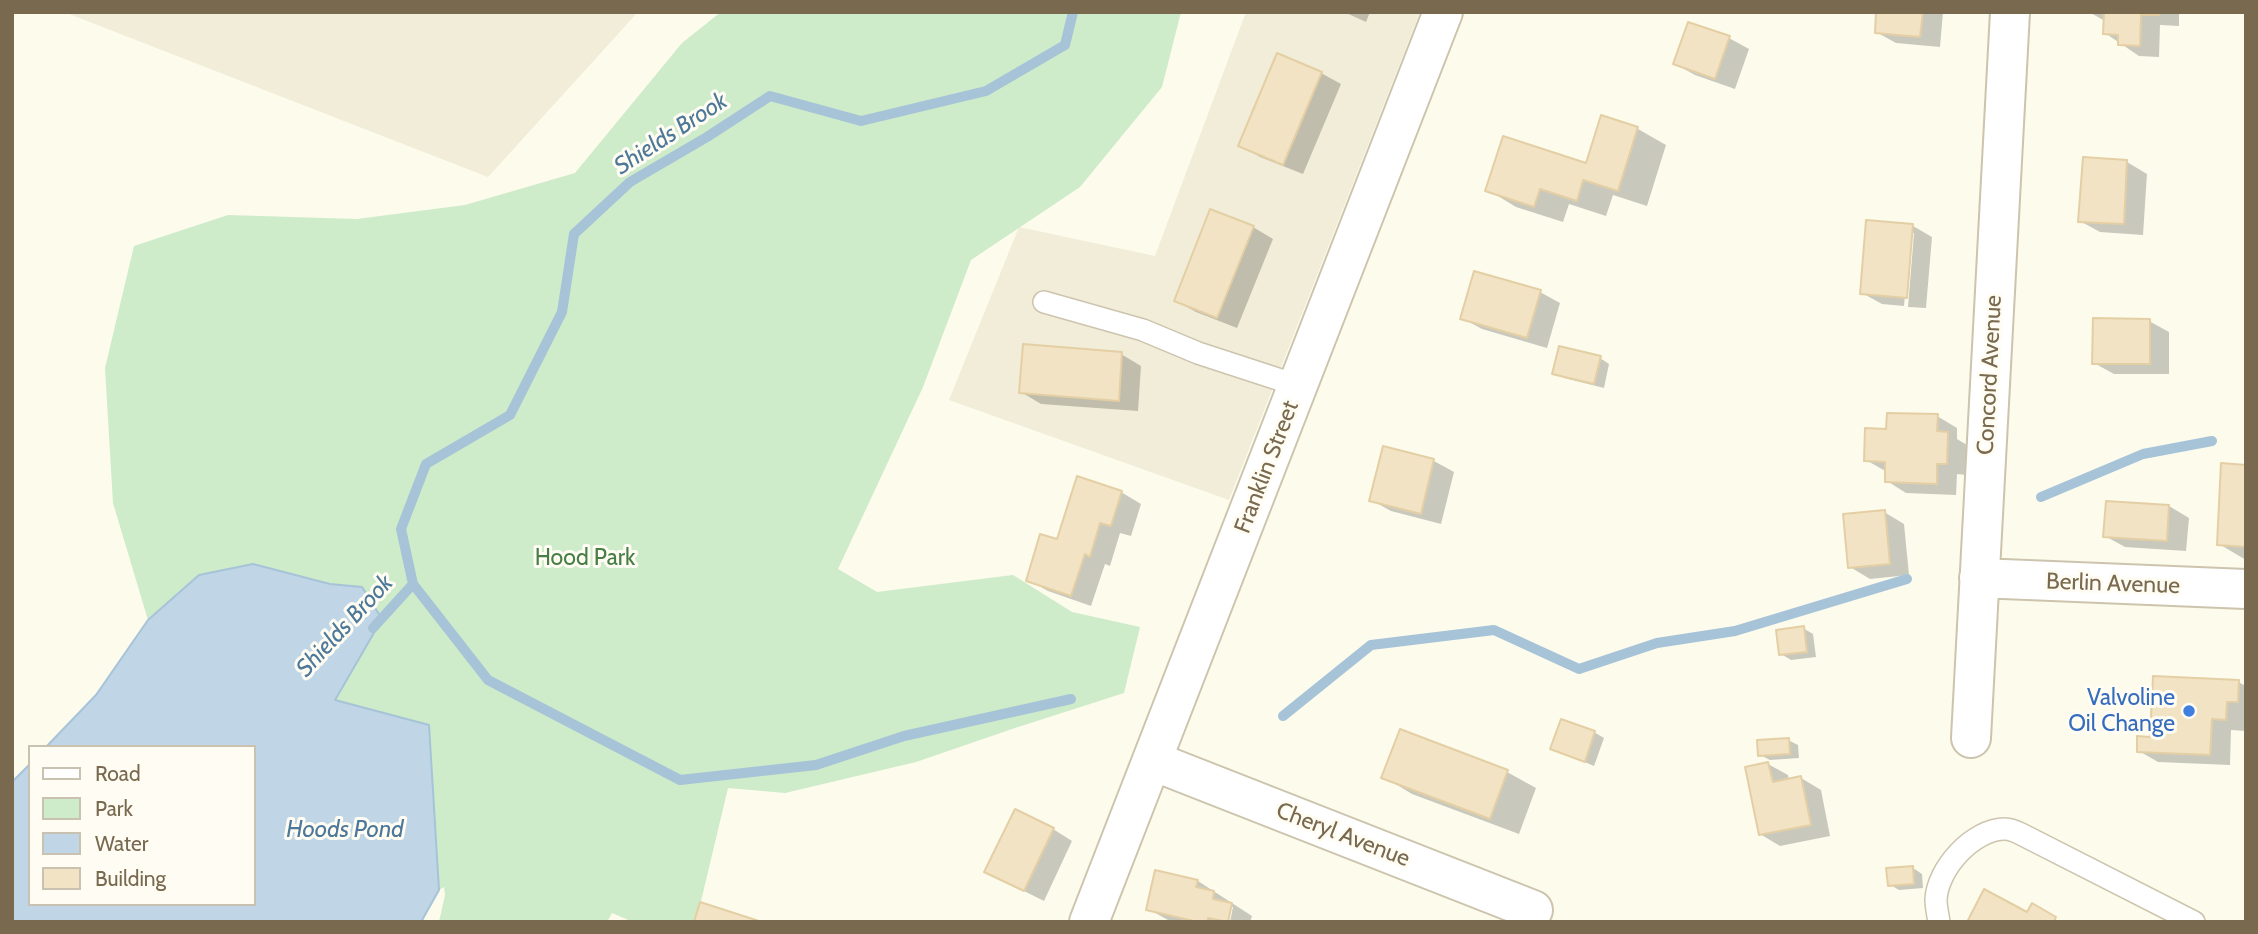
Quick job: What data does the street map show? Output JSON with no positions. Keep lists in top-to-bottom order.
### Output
{
  "streets": {
    "street": [
      "Concord Avenue",
      "Franklin Street",
      "Berlin Avenue",
      "Cheryl Avenue"
    ]
  },
  "crossings": [
    ["Concord Avenue", "Berlin Avenue"],
    ["Franklin Street", "Cheryl Avenue"]
  ],
  "water": ["Shields Brook", "Hoods Pond"],
  "parks": ["Hood Park"],
  "places": ["Valvoline Oil Change"],
  "legend": [
    "Road",
    "Park",
    "Water",
    "Building"
  ]
}
